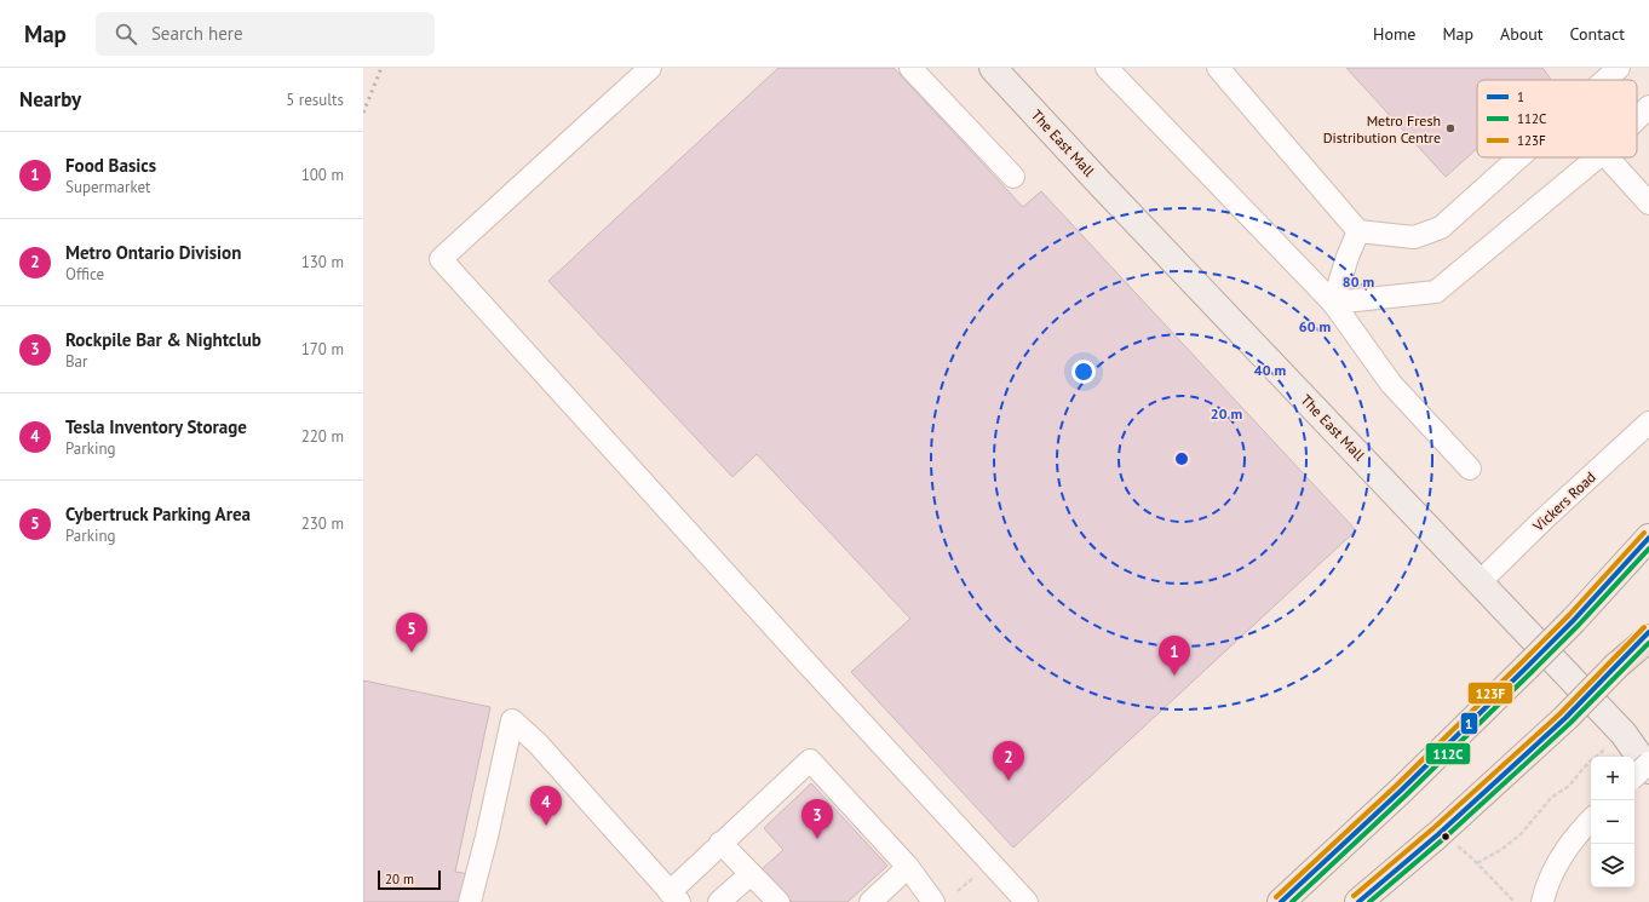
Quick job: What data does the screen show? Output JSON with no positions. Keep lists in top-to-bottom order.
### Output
{
  "streets": {
    "main road": ["The East Mall"],
    "street": ["Vickers Road"]
  },
  "crossings": [
    ["The East Mall", "Vickers Road"]
  ],
  "places": ["Metro Fresh Distribution Centre"],
  "lines": ["transit line 123F", "transit line 1", "transit line 112C"],
  "legend": ["1", "112C", "123F"],
  "scale_bar": "20 m",
  "page": {
    "header": "Map",
    "search": "Search here",
    "nav": [
      "Home",
      "Map",
      "About",
      "Contact"
    ],
    "heading": ["Nearby", "5 results"],
    "list": [
      {
        "mark": "1",
        "name": "Food Basics",
        "note": "Supermarket",
        "value": "100 m"
      },
      {
        "mark": "2",
        "name": "Metro Ontario Division",
        "note": "Office",
        "value": "130 m"
      },
      {
        "mark": "3",
        "name": "Rockpile Bar & Nightclub",
        "note": "Bar",
        "value": "170 m"
      },
      {
        "mark": "4",
        "name": "Tesla Inventory Storage",
        "note": "Parking",
        "value": "220 m"
      },
      {
        "mark": "5",
        "name": "Cybertruck Parking Area",
        "note": "Parking",
        "value": "230 m"
      }
    ],
    "pins": [
      "5",
      "1",
      "2",
      "4",
      "3"
    ],
    "map_buttons": ["+", "−"],
    "scale": "20 m"
  },
  "rings": [
    "80 m",
    "60 m",
    "40 m",
    "20 m"
  ]
}
